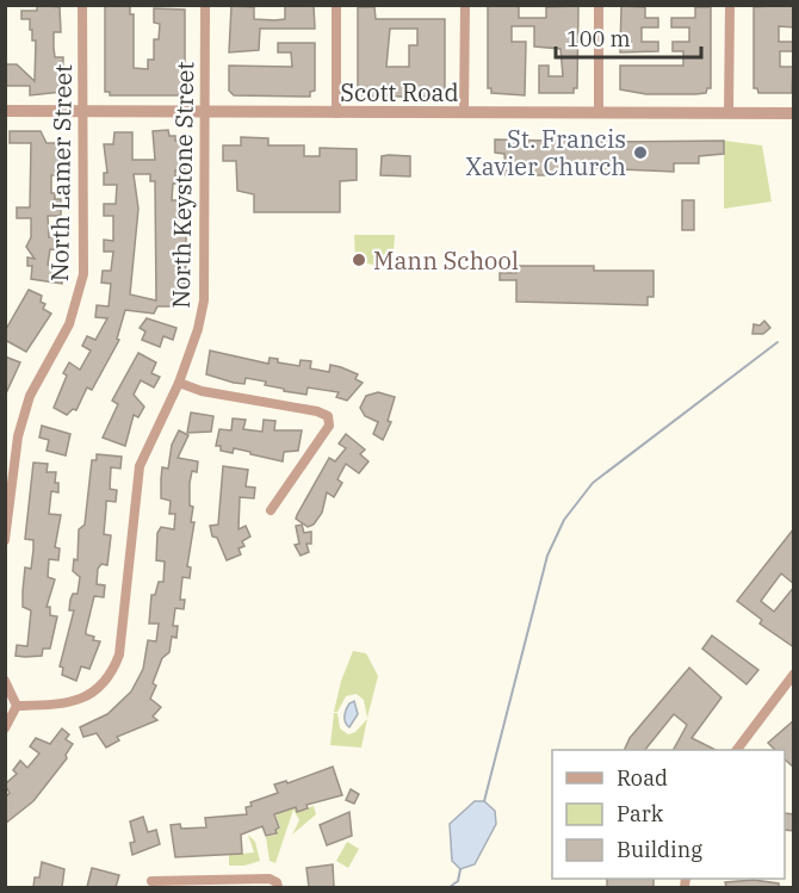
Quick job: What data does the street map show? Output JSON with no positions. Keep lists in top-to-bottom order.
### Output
{
  "streets": {
    "street": ["Scott Road", "North Lamer Street", "North Keystone Street"]
  },
  "crossings": [
    ["Scott Road", "North Lamer Street"],
    ["Scott Road", "North Keystone Street"]
  ],
  "places": ["St. Francis Xavier Church", "Mann School"],
  "legend": ["Road", "Park", "Building"],
  "scale_bar": "100 m"
}
